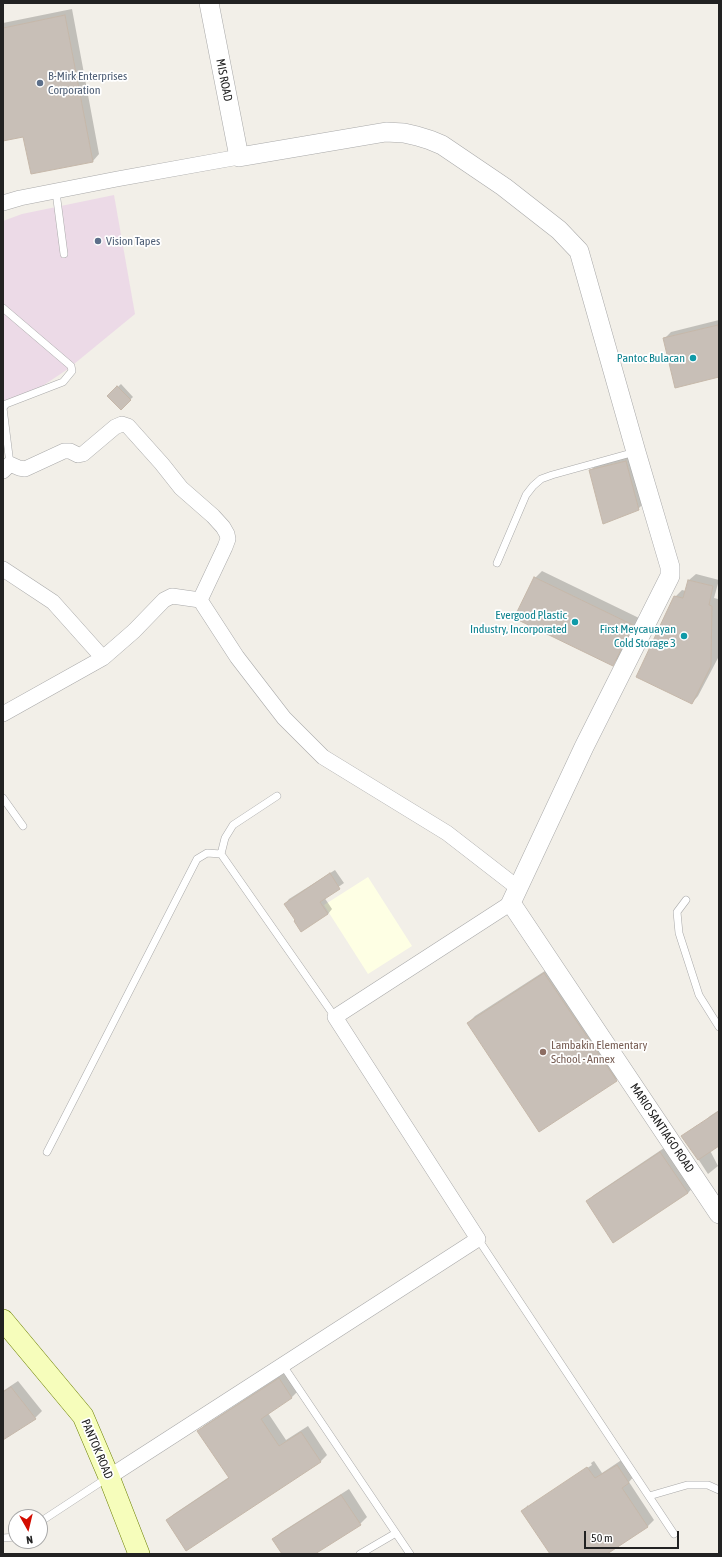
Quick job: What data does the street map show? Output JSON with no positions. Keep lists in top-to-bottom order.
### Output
{
  "streets": {
    "main road": ["PANTOK ROAD"],
    "street": ["MIS ROAD", "MARIO SANTIAGO ROAD"]
  },
  "places": [
    "B-Mirk Enterprises Corporation",
    "Vision Tapes",
    "Pantoc Bulacan",
    "Evergood Plastic Industry, Incorporated",
    "First Meycauayan Cold Storage 3",
    "Lambakin Elementary School - Annex"
  ],
  "scale_bar": "50 m",
  "north": "bottom"
}
